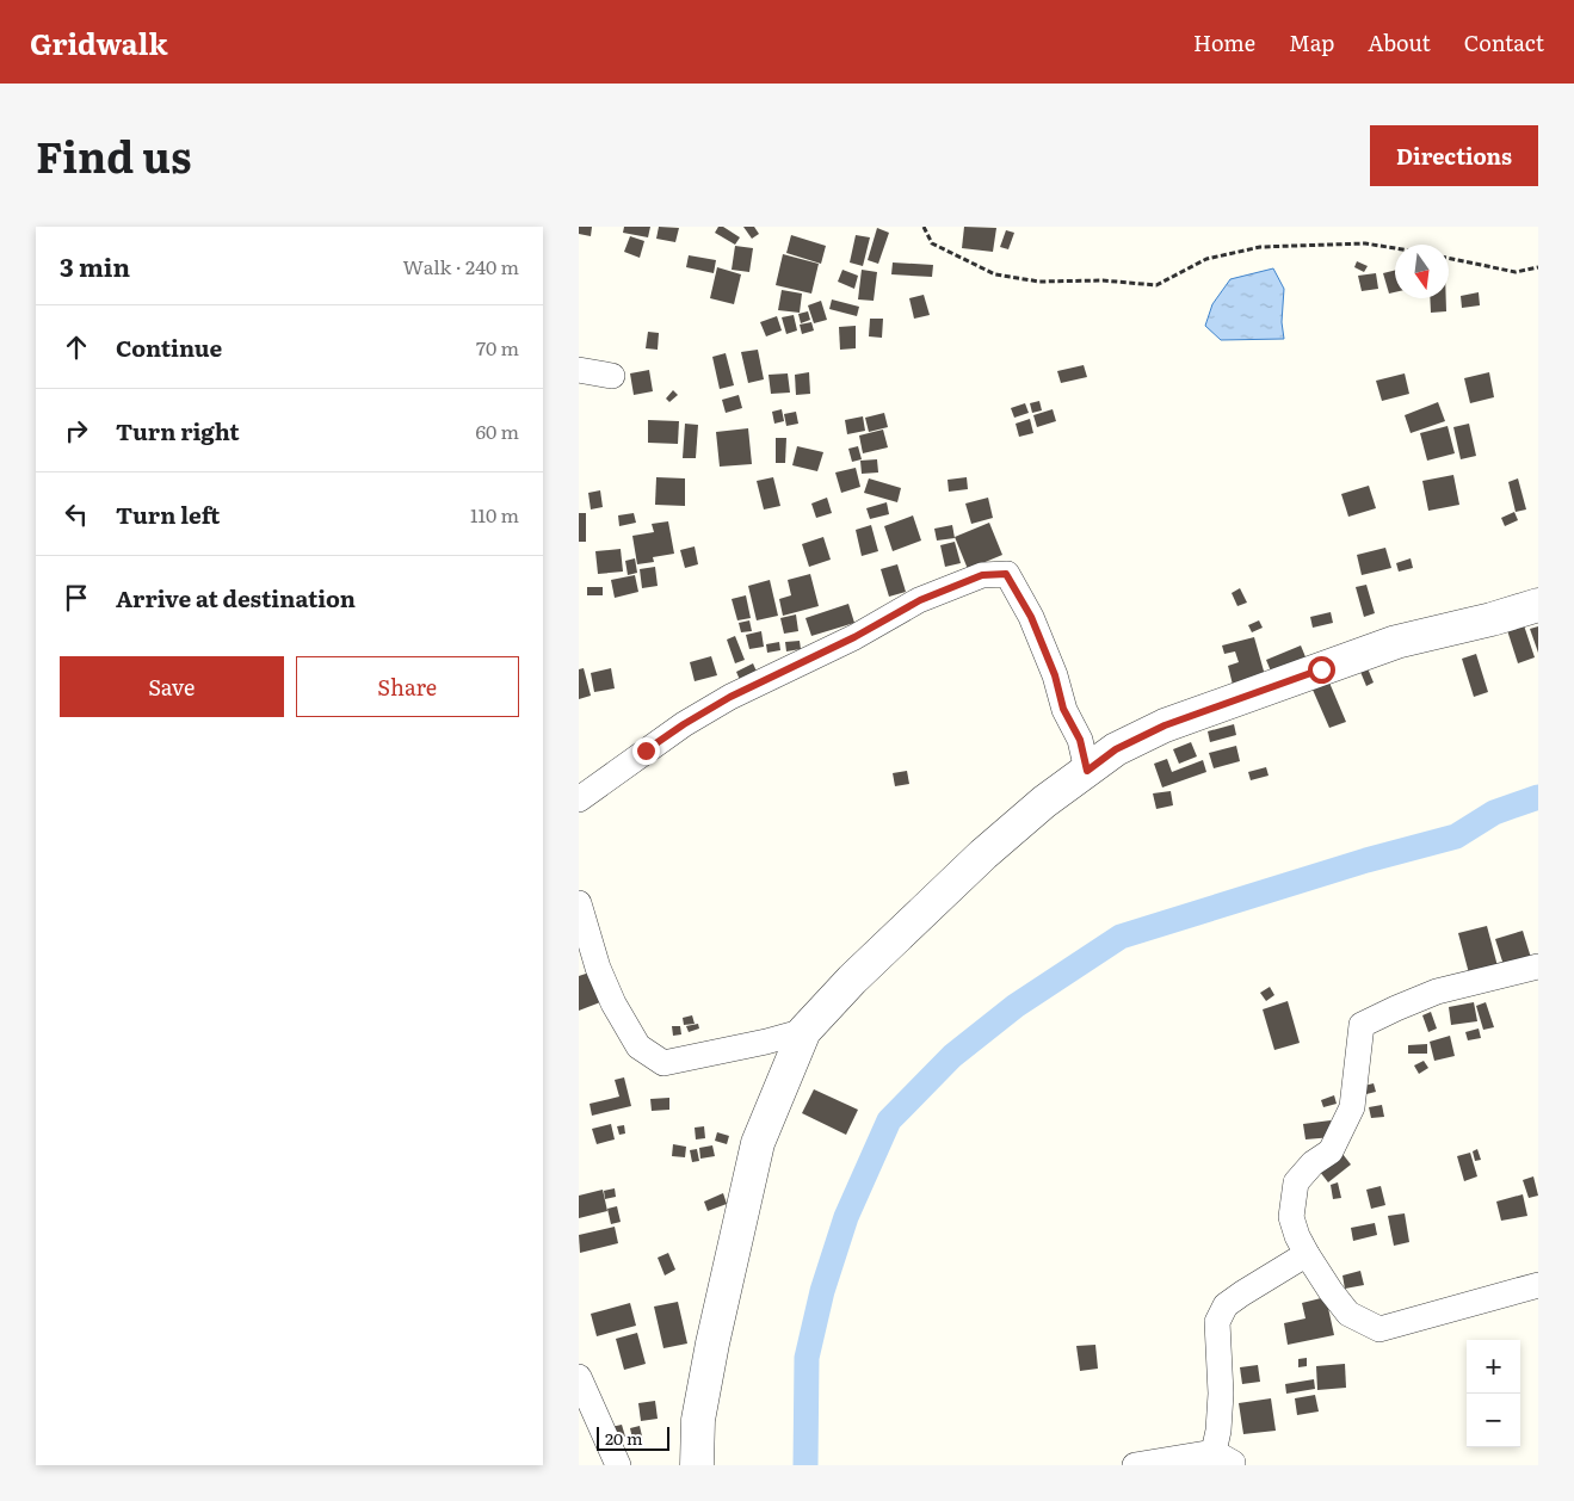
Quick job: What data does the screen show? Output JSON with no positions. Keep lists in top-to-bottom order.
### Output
{
  "scale_bar": "20 m",
  "north": "bottom",
  "page": {
    "header": "Gridwalk",
    "nav": [
      "Home",
      "Map",
      "About",
      "Contact"
    ],
    "title": "Find us",
    "buttons": [
      "Directions",
      ["Save", "Share"]
    ],
    "heading": ["3 min", "Walk · 240 m"],
    "list": [
      ["Continue", "70 m"],
      ["Turn right", "60 m"],
      ["Turn left", "110 m"],
      "Arrive at destination"
    ],
    "map_buttons": ["+", "−"],
    "scale": "20 m"
  }
}
